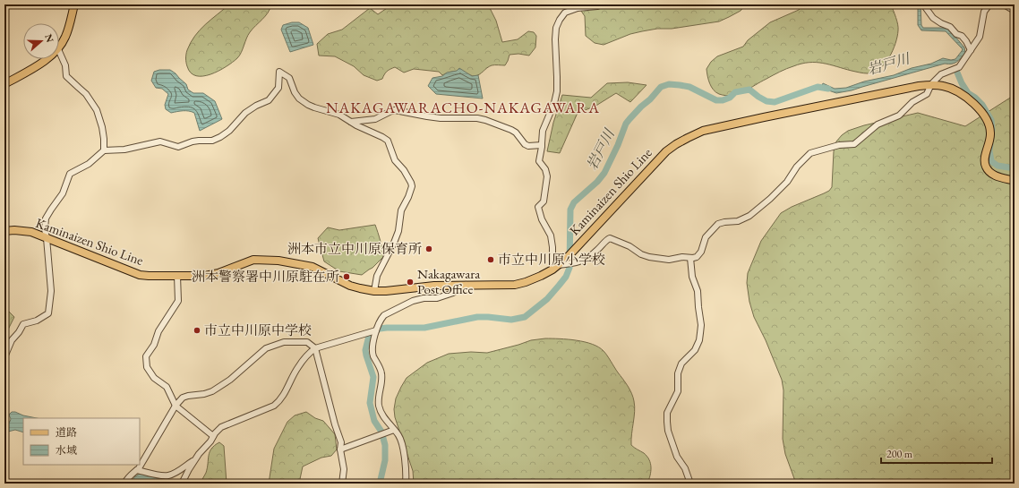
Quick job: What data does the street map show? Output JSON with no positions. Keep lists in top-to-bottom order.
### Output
{
  "streets": {
    "main road": ["Kaminaizen Shio Line"]
  },
  "districts": ["NAKAGAWARACHO-NAKAGAWARA"],
  "water": ["岩戸川"],
  "places": [
    "洲本市立中川原保育所",
    "市立中川原小学校",
    "洲本警察署中川原駐在所",
    "Nakagawara Post Office",
    "市立中川原中学校"
  ],
  "legend": ["道路", "水域"],
  "scale_bar": "200 m",
  "north": "right"
}
